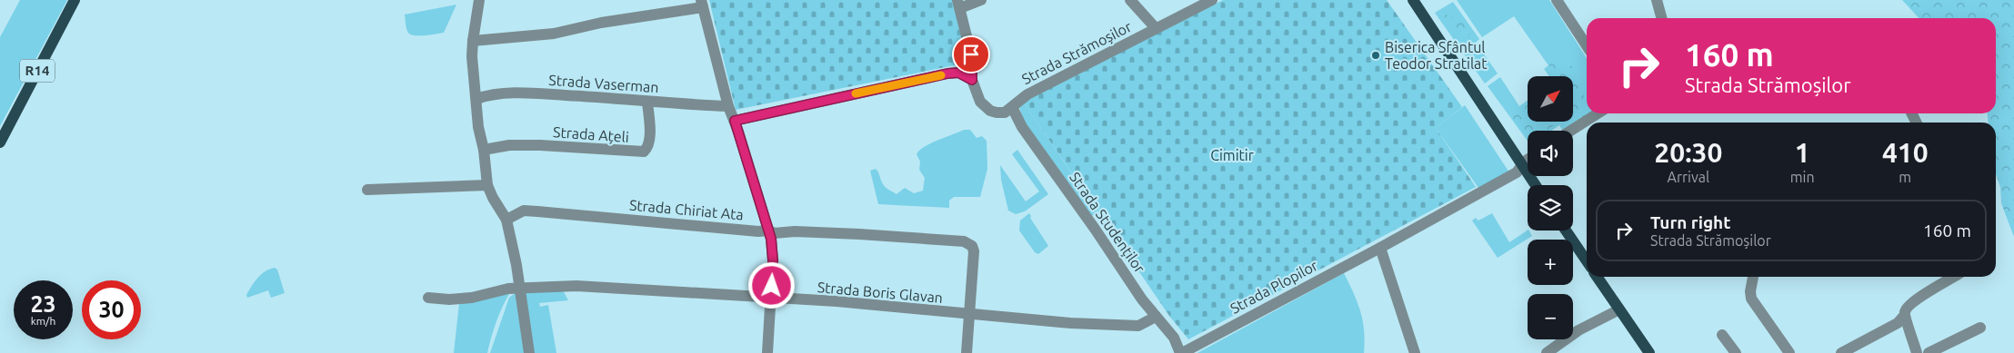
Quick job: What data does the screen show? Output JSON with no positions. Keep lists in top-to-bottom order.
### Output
{
  "streets": {
    "main road": ["R14"],
    "street": [
      "Strada Strămoșilor",
      "Strada Vaserman",
      "Strada Ațeli",
      "Strada Chiriat Ata",
      "Strada Studenților",
      "Strada Plopilor",
      "Strada Boris Glavan"
    ]
  },
  "crossings": [
    ["Strada Strămoșilor", "Strada Studenților"],
    ["Strada Vaserman", "Strada Ațeli"],
    ["Strada Chiriat Ata", "Strada Boris Glavan"],
    ["Strada Studenților", "Strada Plopilor"],
    ["Strada Studenților", "Strada Boris Glavan"]
  ],
  "parks": ["Cimitir"],
  "places": ["Biserica Sfântul Teodor Stratilat"],
  "north": "top right",
  "page": {
    "turn": ["160 m", "Strada Strămoșilor"],
    "map_buttons": ["+", "−"],
    "eta": [
      "20:30",
      "Arrival",
      "1",
      "min",
      "410",
      "m"
    ],
    "list": [
      {
        "name": "Turn right",
        "note": "Strada Strămoșilor",
        "value": "160 m"
      }
    ],
    "speed": "23 km/h",
    "limit": "30"
  }
}
